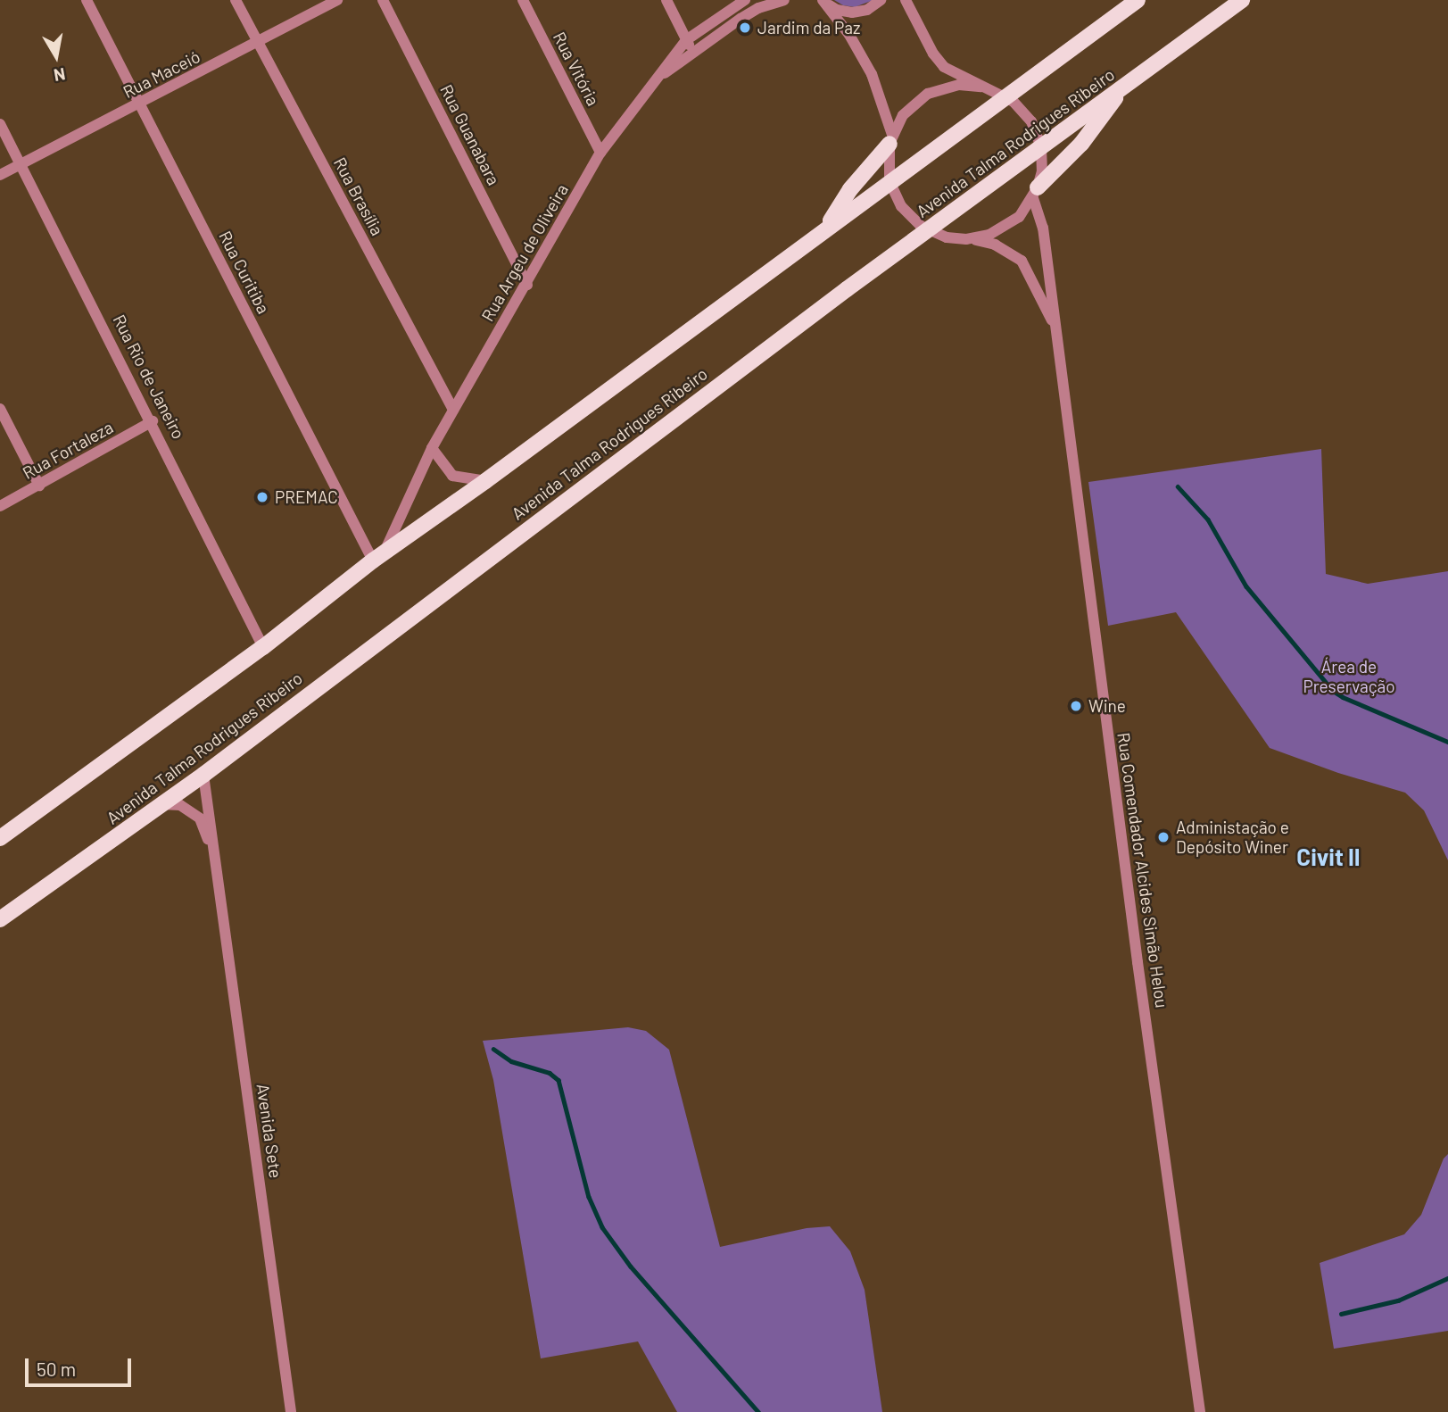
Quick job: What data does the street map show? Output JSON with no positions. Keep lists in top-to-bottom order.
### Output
{
  "streets": {
    "main road": ["Avenida Talma Rodrigues Ribeiro"],
    "street": [
      "Rua Vitória",
      "Rua Maceió",
      "Rua Guanabara",
      "Rua Brasília",
      "Rua Argeu de Oliveira",
      "Rua Curitiba",
      "Rua Rio de Janeiro",
      "Rua Fortaleza",
      "Rua Comendador Alcides Simão Helou",
      "Avenida Sete"
    ]
  },
  "crossings": [
    ["Rua Vitória", "Rua Argeu de Oliveira"],
    ["Rua Maceió", "Rua Brasília"],
    ["Rua Maceió", "Rua Curitiba"],
    ["Rua Maceió", "Rua Rio de Janeiro"],
    ["Rua Guanabara", "Rua Argeu de Oliveira"],
    ["Avenida Talma Rodrigues Ribeiro", "Rua Comendador Alcides Simão Helou"],
    ["Avenida Talma Rodrigues Ribeiro", "Avenida Sete"],
    ["Rua Brasília", "Rua Argeu de Oliveira"],
    ["Rua Argeu de Oliveira", "Rua Curitiba"],
    ["Rua Rio de Janeiro", "Rua Fortaleza"]
  ],
  "districts": ["Civit II"],
  "parks": ["Área de Preservação"],
  "places": [
    "Jardim da Paz",
    "PREMAC",
    "Wine",
    "Administação e Depósito Winer"
  ],
  "scale_bar": "50 m",
  "north": "bottom"
}
